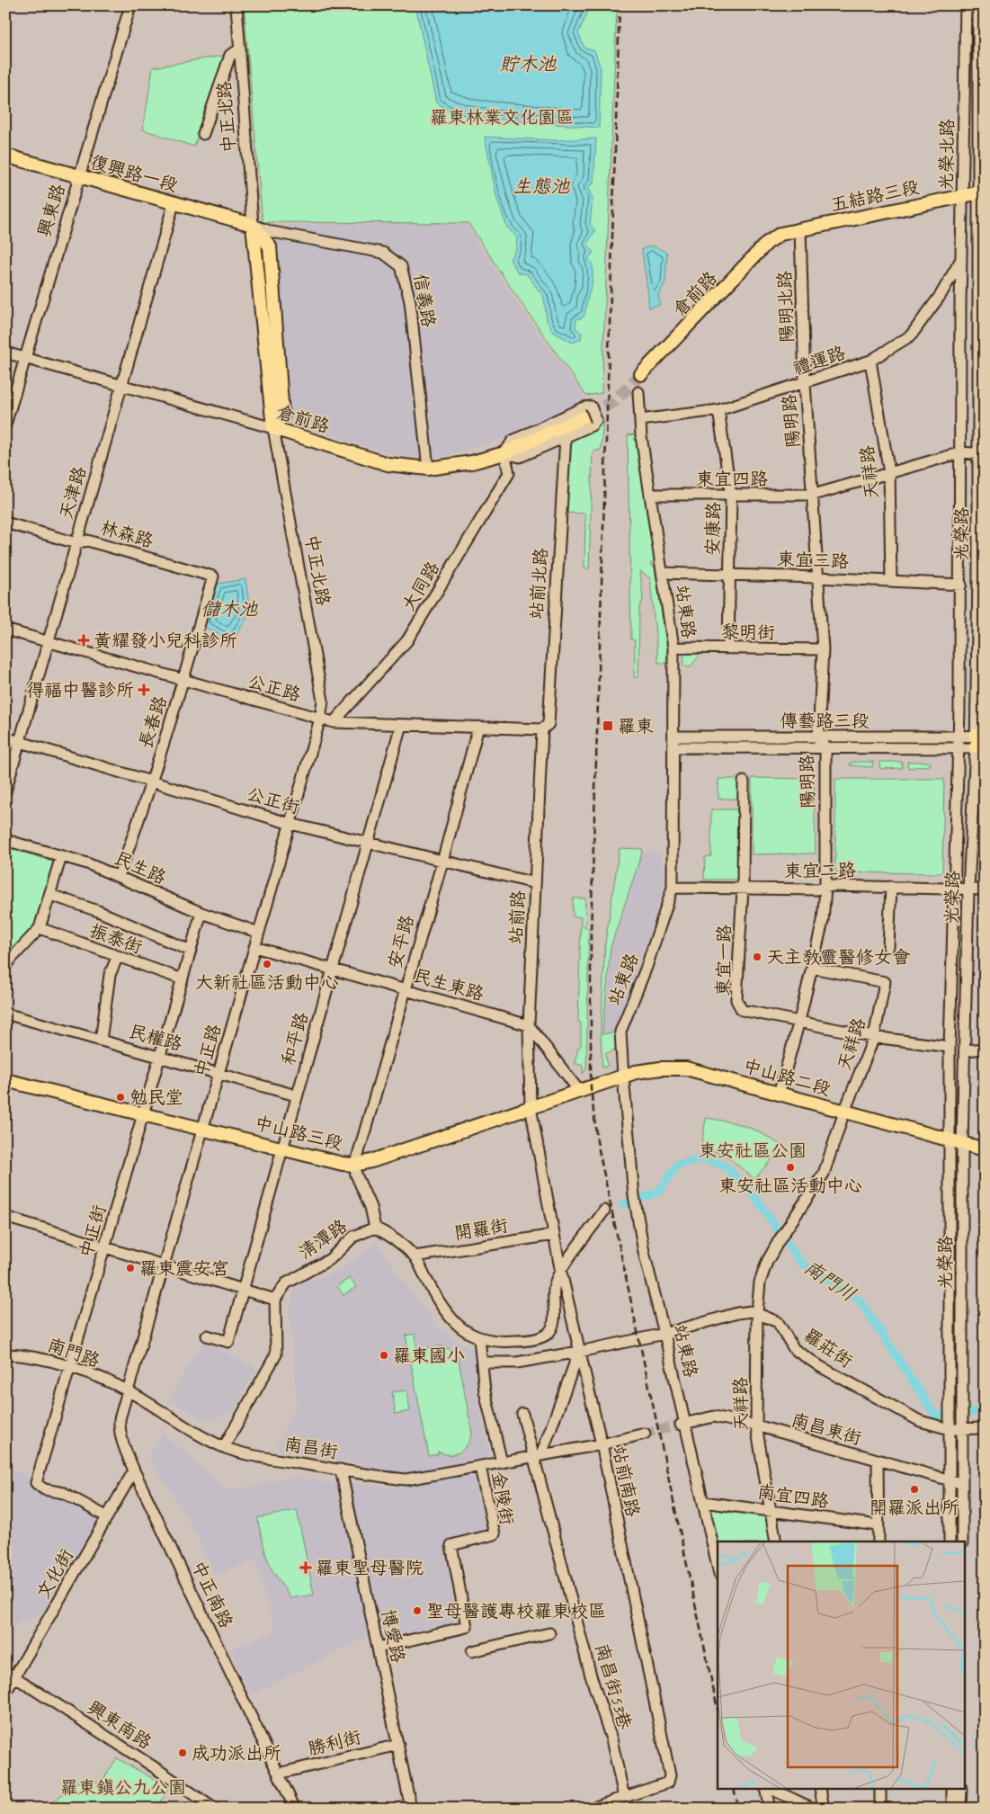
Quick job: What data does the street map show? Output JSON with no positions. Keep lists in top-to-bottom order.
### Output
{
  "streets": {
    "main road": [
      "中正北路",
      "復興路一段",
      "五結路三段",
      "倉前路",
      "中山路二段",
      "中山路三段"
    ],
    "street": [
      "光榮北路",
      "興東路",
      "信義路",
      "陽明北路",
      "禮運路",
      "陽明路",
      "天祥路",
      "東宜四路",
      "天津路",
      "安康路",
      "林森路",
      "光榮路",
      "東宜三路",
      "站前北路",
      "大同路",
      "站東路",
      "黎明街",
      "公正路",
      "傳藝路三段",
      "長春路",
      "公正街",
      "民生路",
      "東宜二路",
      "站前路",
      "振泰街",
      "安平路",
      "東宜一路",
      "民生東路",
      "民權路",
      "和平路",
      "中正路",
      "開羅街",
      "中正街",
      "清潭路",
      "羅莊街",
      "南門路",
      "南昌東街",
      "南昌街",
      "站前南路",
      "南宜四路",
      "金陵街",
      "文化街",
      "中正南路",
      "博愛路",
      "南昌街53巷",
      "興東南路",
      "勝利街"
    ]
  },
  "crossings": [
    ["中正北路", "復興路一段"],
    ["中正北路", "倉前路"],
    ["中正北路", "信義路"],
    ["中正北路", "公正路"],
    ["中正北路", "中正路"],
    ["光榮北路", "五結路三段"],
    ["光榮北路", "禮運路"],
    ["光榮北路", "光榮路"],
    ["復興路一段", "興東路"],
    ["復興路一段", "信義路"],
    ["復興路一段", "天津路"],
    ["五結路三段", "倉前路"],
    ["五結路三段", "陽明北路"],
    ["興東路", "倉前路"],
    ["倉前路", "信義路"],
    ["倉前路", "天津路"],
    ["倉前路", "大同路"],
    ["陽明北路", "禮運路"],
    ["陽明北路", "陽明路"],
    ["禮運路", "陽明路"],
    ["禮運路", "天祥路"],
    ["禮運路", "安康路"],
    ["禮運路", "站東路"],
    ["陽明路", "天祥路"],
    ["陽明路", "東宜四路"],
    ["陽明路", "東宜三路"],
    ["陽明路", "黎明街"],
    ["陽明路", "傳藝路三段"],
    ["陽明路", "東宜二路"],
    ["陽明路", "東宜一路"],
    ["陽明路", "中山路二段"],
    ["天祥路", "東宜四路"],
    ["天祥路", "東宜三路"],
    ["天祥路", "東宜一路"],
    ["天祥路", "中山路二段"],
    ["天祥路", "羅莊街"],
    ["天祥路", "南昌東街"],
    ["天祥路", "南宜四路"],
    ["東宜四路", "安康路"],
    ["東宜四路", "光榮路"],
    ["東宜四路", "站東路"],
    ["天津路", "林森路"],
    ["天津路", "公正路"],
    ["天津路", "公正街"],
    ["安康路", "東宜三路"],
    ["安康路", "黎明街"],
    ["林森路", "長春路"],
    ["光榮路", "東宜三路"],
    ["光榮路", "傳藝路三段"],
    ["光榮路", "東宜二路"],
    ["光榮路", "東宜一路"],
    ["光榮路", "中山路二段"],
    ["光榮路", "羅莊街"],
    ["光榮路", "南昌東街"],
    ["東宜三路", "站東路"],
    ["站前北路", "公正路"],
    ["站前北路", "站前路"],
    ["大同路", "公正路"],
    ["站東路", "黎明街"],
    ["站東路", "傳藝路三段"],
    ["站東路", "東宜二路"],
    ["站東路", "中山路二段"],
    ["站東路", "羅莊街"],
    ["站東路", "南昌東街"],
    ["站東路", "南宜四路"],
    ["公正路", "長春路"],
    ["公正路", "站前路"],
    ["公正路", "安平路"],
    ["公正路", "和平路"],
    ["公正路", "中正路"],
    ["長春路", "公正街"],
    ["長春路", "民生路"],
    ["公正街", "站前路"],
    ["公正街", "安平路"],
    ["公正街", "和平路"],
    ["公正街", "中正路"],
    ["民生路", "中正路"],
    ["民生路", "中正街"],
    ["東宜二路", "東宜一路"],
    ["站前路", "民生東路"],
    ["站前路", "中山路三段"],
    ["站前路", "站前南路"],
    ["振泰街", "中正街"],
    ["安平路", "民生東路"],
    ["安平路", "中山路三段"],
    ["民生東路", "和平路"],
    ["民生東路", "中正路"],
    ["民權路", "和平路"],
    ["民權路", "中正路"],
    ["民權路", "中正街"],
    ["和平路", "中山路三段"],
    ["中正路", "中山路三段"],
    ["中正路", "南門路"],
    ["中正路", "南昌街"],
    ["中正路", "中正南路"],
    ["中山路二段", "中山路三段"],
    ["中山路三段", "中正街"],
    ["中山路三段", "站前南路"],
    ["開羅街", "清潭路"],
    ["開羅街", "站前南路"],
    ["中正街", "南門路"],
    ["中正街", "文化街"],
    ["清潭路", "站前南路"],
    ["羅莊街", "站前南路"],
    ["南門路", "南昌街"],
    ["南門路", "中正南路"],
    ["南昌街", "站前南路"],
    ["南昌街", "金陵街"],
    ["南昌街", "中正南路"],
    ["南昌街", "博愛路"],
    ["南昌街", "南昌街53巷"],
    ["站前南路", "南昌街53巷"],
    ["金陵街", "博愛路"],
    ["文化街", "中正南路"],
    ["文化街", "興東南路"],
    ["中正南路", "勝利街"],
    ["博愛路", "勝利街"]
  ],
  "water": [
    "貯木池",
    "生態池",
    "儲木池",
    "南門川"
  ],
  "parks": ["羅東林業文化園區", "東安社區公園", "羅東鎮公九公園"],
  "places": {
    "health": ["黃耀發小兒科診所", "得福中醫診所", "羅東聖母醫院"],
    "transit": ["羅東"],
    "other": [
      "天主教靈醫修女會",
      "大新社區活動中心",
      "勉民堂",
      "東安社區活動中心",
      "羅東震安宮",
      "羅東國小",
      "開羅派出所",
      "聖母醫護專校羅東校區",
      "成功派出所"
    ]
  }
}
